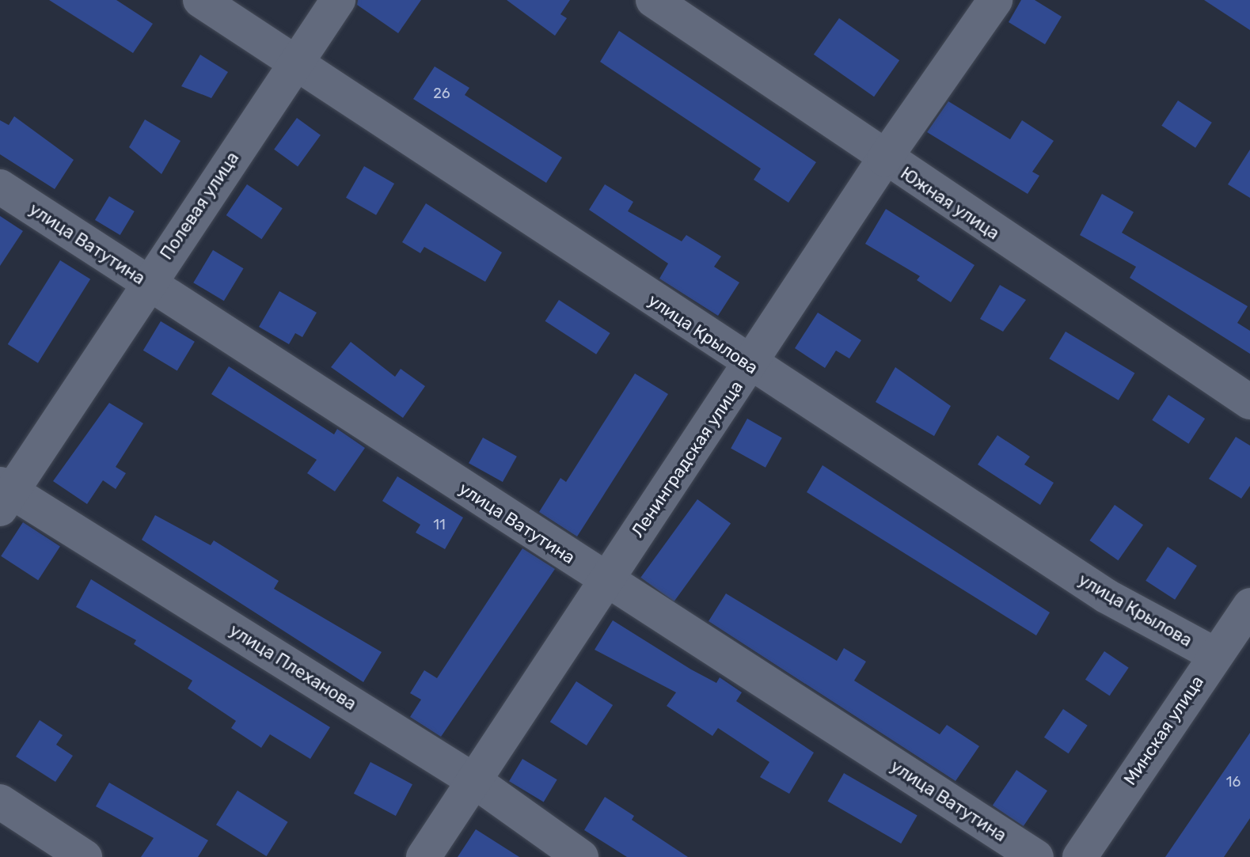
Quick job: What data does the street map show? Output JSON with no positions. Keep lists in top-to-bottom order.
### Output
{
  "streets": {
    "street": [
      "Южная улица",
      "Полевая улица",
      "улица Ватутина",
      "улица Крылова",
      "Ленинградская улица",
      "улица Плеханова",
      "Минская улица"
    ]
  },
  "crossings": [
    ["Южная улица", "Ленинградская улица"],
    ["Полевая улица", "улица Ватутина"],
    ["Полевая улица", "улица Крылова"],
    ["Полевая улица", "улица Плеханова"],
    ["улица Ватутина", "Ленинградская улица"],
    ["улица Крылова", "Ленинградская улица"],
    ["улица Крылова", "Минская улица"],
    ["Ленинградская улица", "улица Плеханова"]
  ],
  "house_numbers": ["26", "11", "16"]
}
